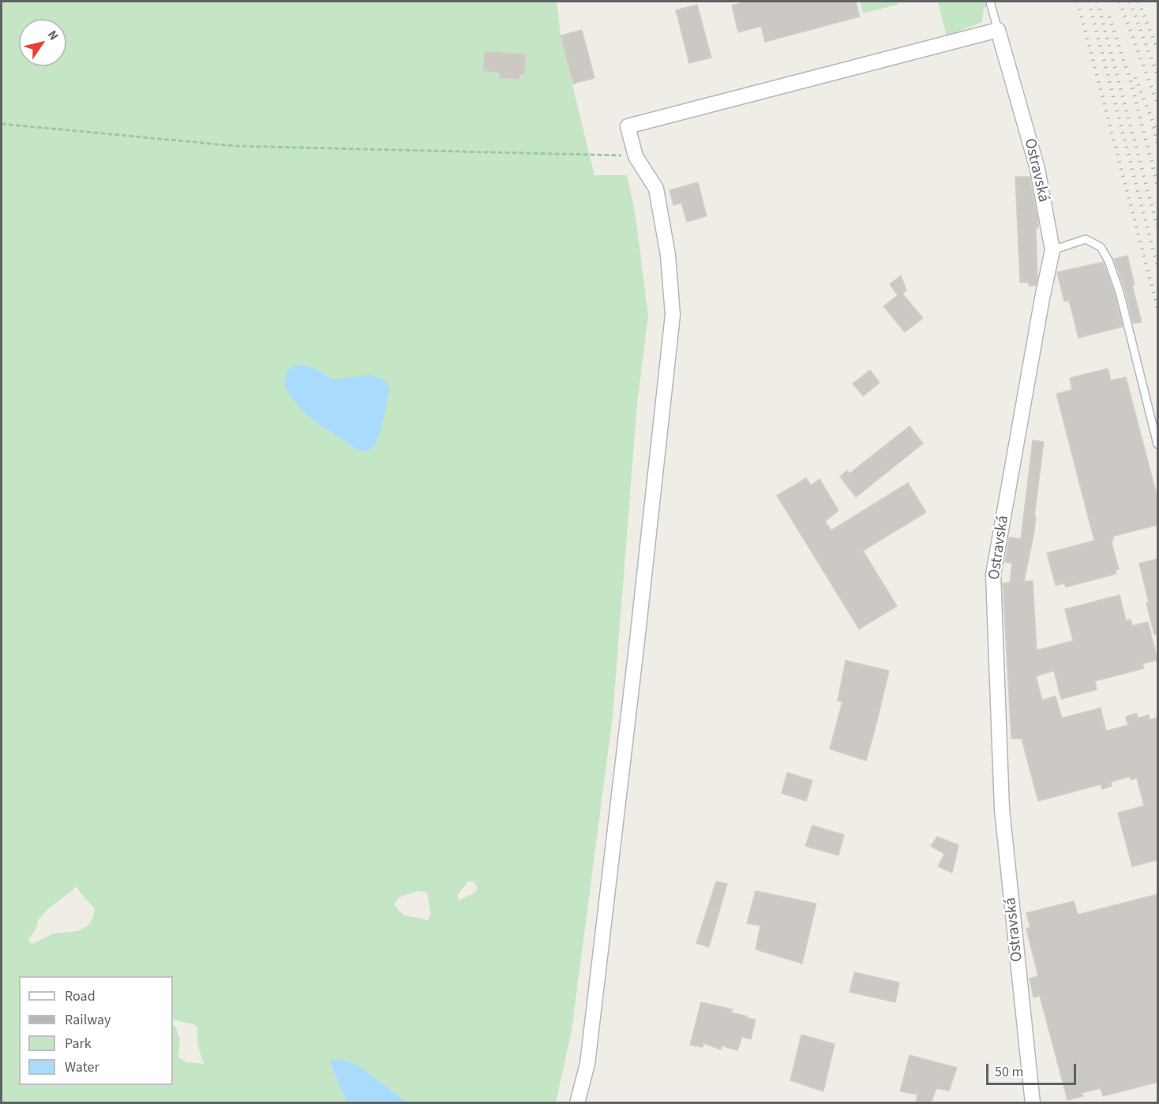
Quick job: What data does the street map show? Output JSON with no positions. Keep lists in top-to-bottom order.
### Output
{
  "streets": {
    "street": ["Ostravská"]
  },
  "legend": [
    "Road",
    "Railway",
    "Park",
    "Water"
  ],
  "scale_bar": "50 m",
  "north": "top right"
}
